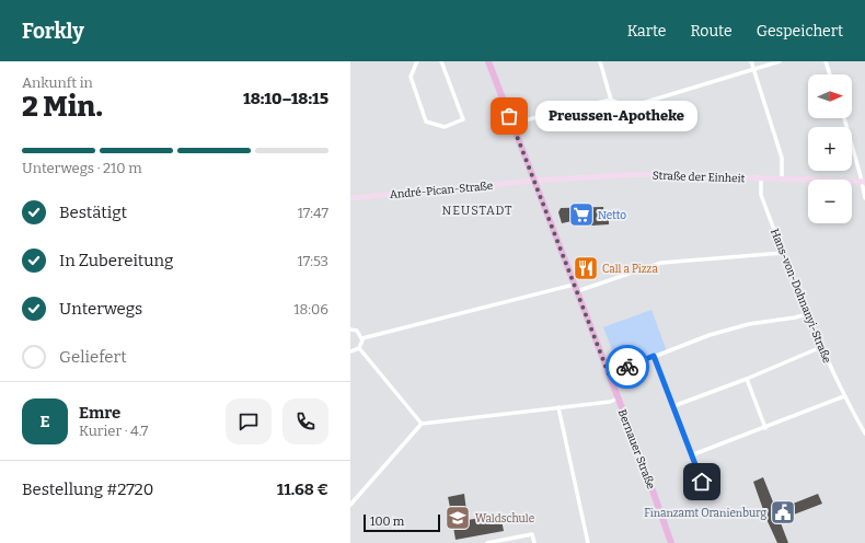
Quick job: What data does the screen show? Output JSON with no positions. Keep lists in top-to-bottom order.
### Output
{
  "streets": {
    "main road": ["Bernauer Straße"],
    "street": ["Straße der Einheit", "André-Pican-Straße", "Hans-von-Dohnanyi-Straße"]
  },
  "crossings": [
    ["Straße der Einheit", "André-Pican-Straße"],
    ["Straße der Einheit", "Hans-von-Dohnanyi-Straße"],
    ["Straße der Einheit", "Bernauer Straße"],
    ["André-Pican-Straße", "Bernauer Straße"]
  ],
  "districts": ["NEUSTADT"],
  "places": {
    "other": ["Preussen-Apotheke"],
    "supermarket": ["Netto"],
    "restaurant": ["Call a Pizza"],
    "public building": ["Finanzamt Oranienburg"],
    "school or university": ["Waldschule"]
  },
  "scale_bar": "100 m",
  "north": "right",
  "page": {
    "header": "Forkly",
    "nav": ["Karte", "Route", "Gespeichert"],
    "heading": ["2 Min.", "Ankunft in", "18:10–18:15"],
    "panel": [
      "Emre",
      "Kurier · 4.7",
      "Bestellung #2720",
      "11.68 €"
    ],
    "map_buttons": ["+", "−"],
    "bubble": "Preussen-Apotheke",
    "bar": "Unterwegs · 210 m",
    "list": [
      ["Bestätigt", "17:47"],
      ["In Zubereitung", "17:53"],
      ["Unterwegs", "18:06"],
      "Geliefert"
    ],
    "round": "E",
    "scale": "100 m"
  }
}
